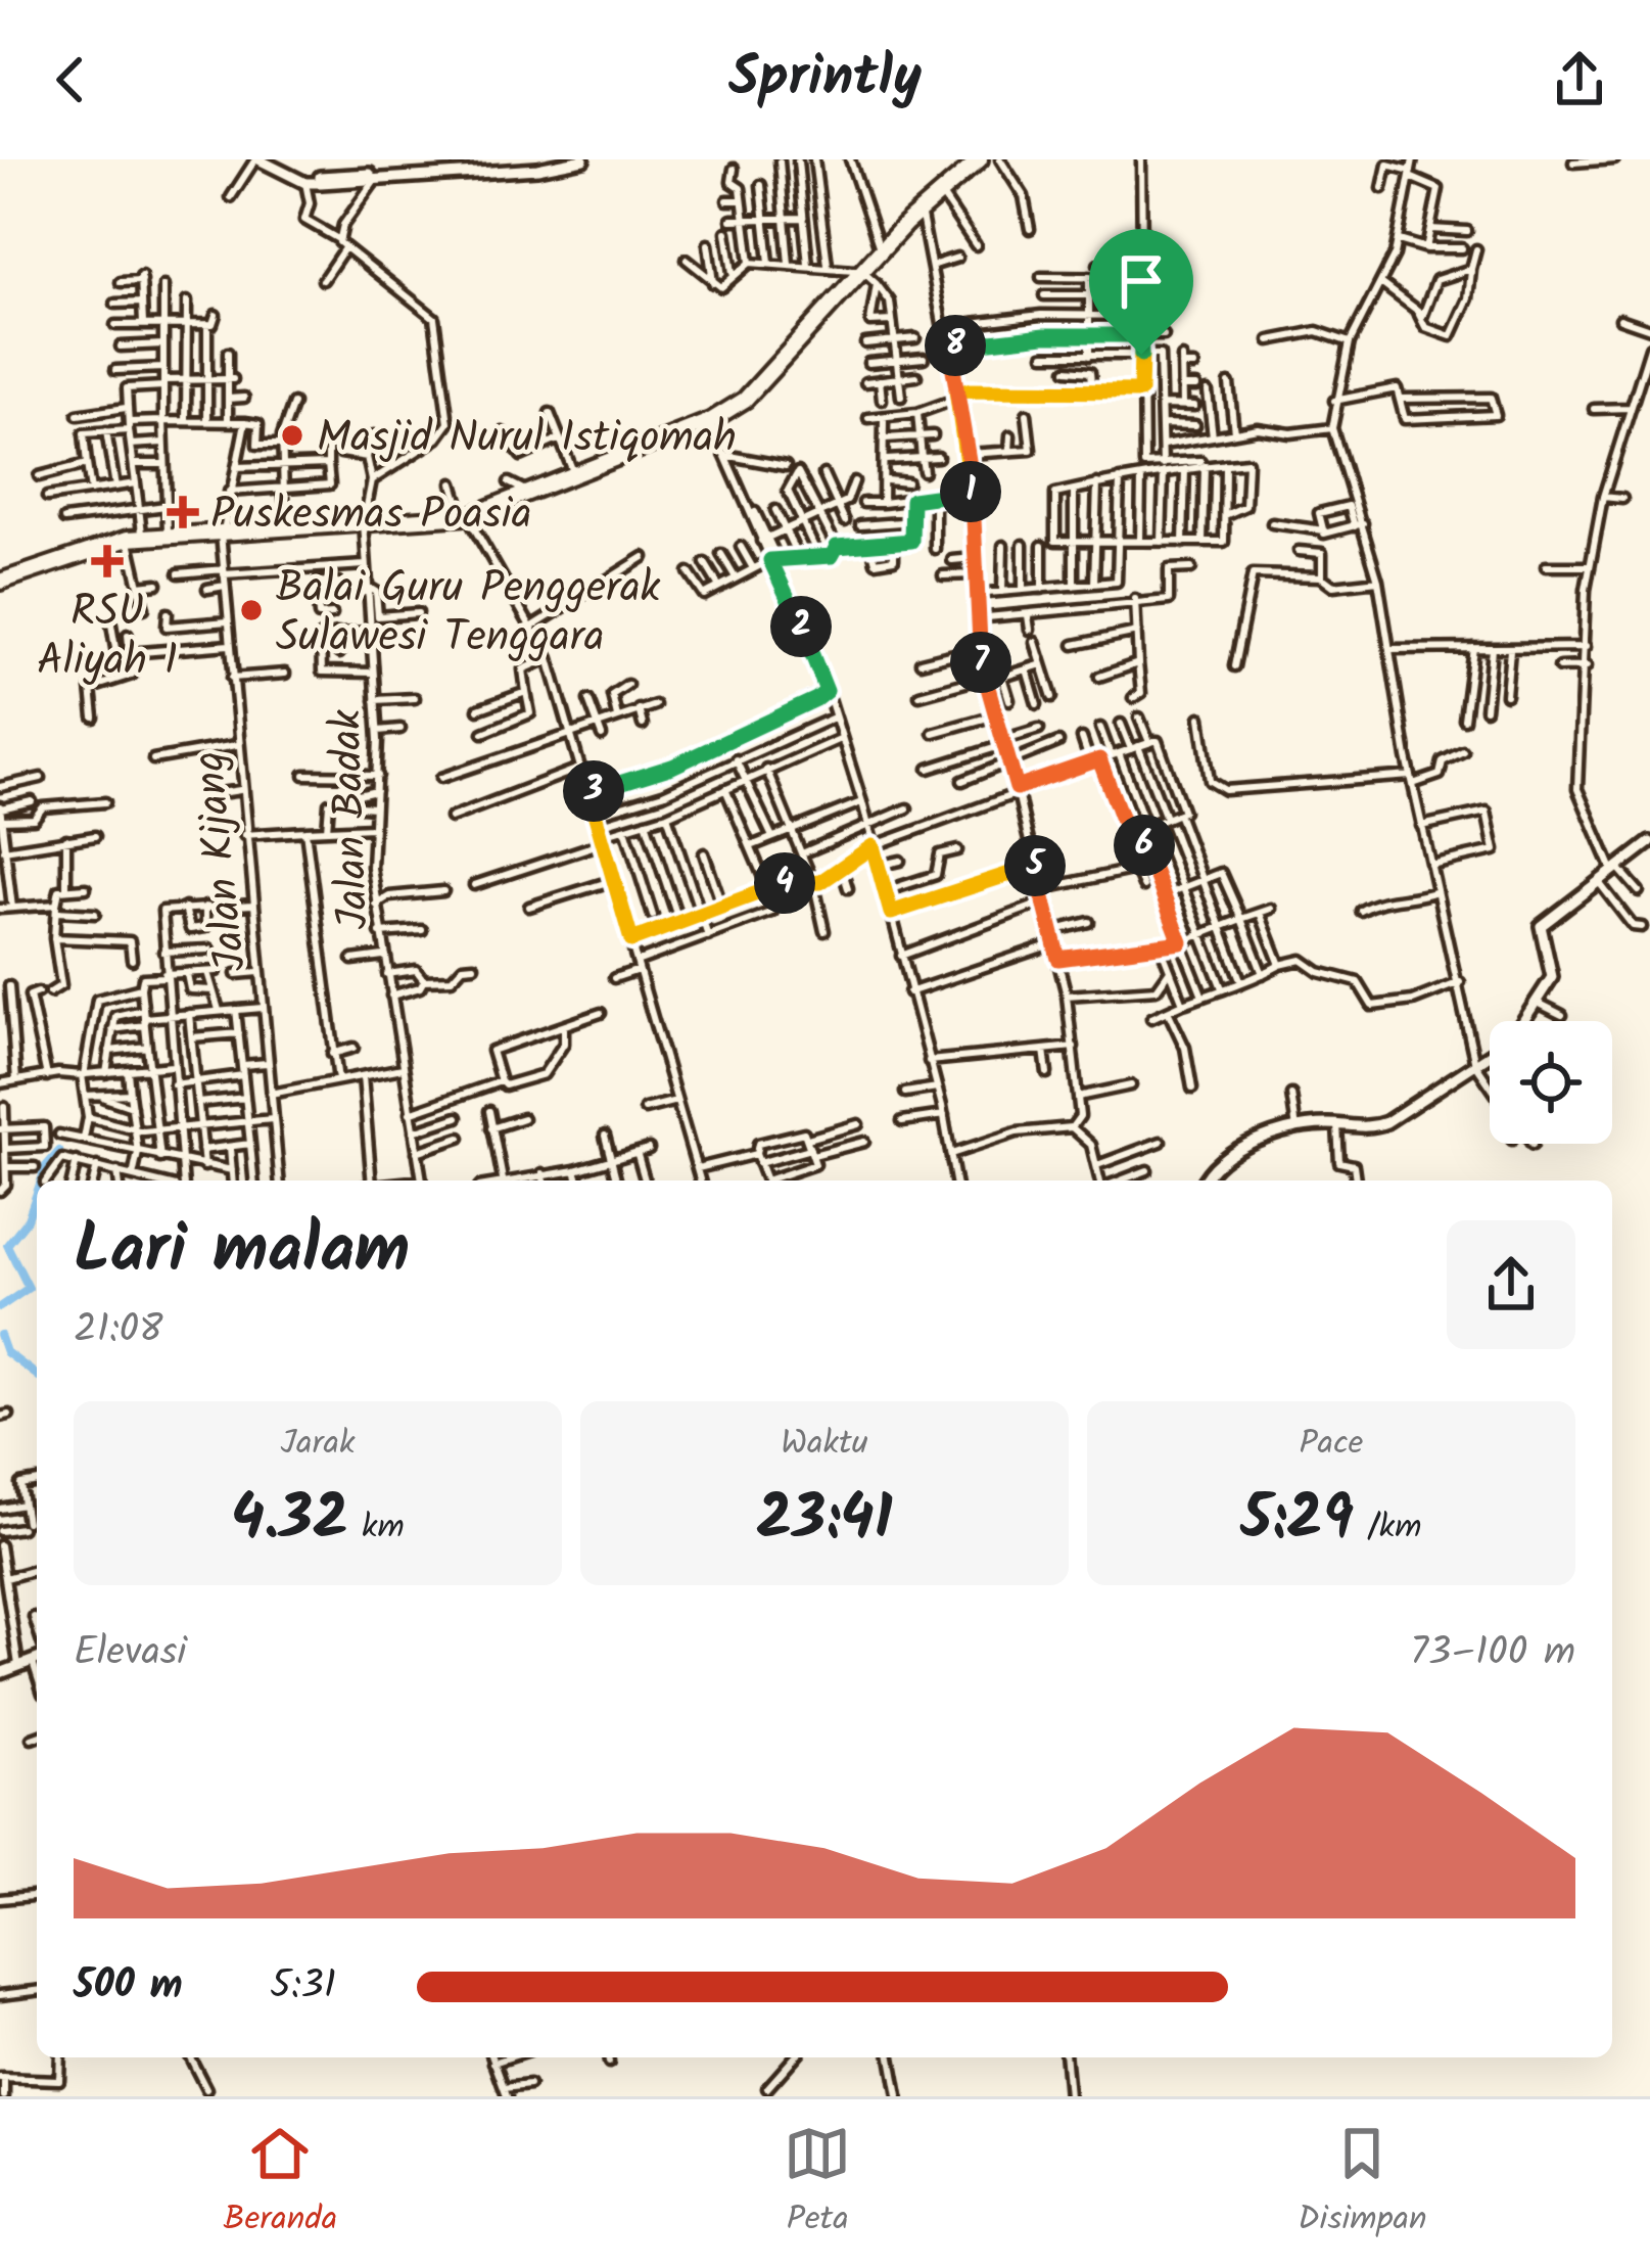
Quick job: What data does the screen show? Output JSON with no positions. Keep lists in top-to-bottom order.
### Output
{
  "streets": {
    "street": ["Jalan Badak", "Jalan Kijang"]
  },
  "places": {
    "other": ["Masjid Nurul Istiqomah", "Balai Guru Penggerak Sulawesi Tenggara"],
    "health": ["Puskesmas Poasia", "RSU Aliyah 1"]
  },
  "page": {
    "header": "Sprintly",
    "pins": [
      "8",
      "1",
      "2",
      "7",
      "3",
      "6",
      "5",
      "4"
    ],
    "heading": ["Lari malam", "21:08"],
    "stats": [
      ["Jarak", "4.32 km"],
      ["Waktu", "23:41"],
      ["Pace", "5:29 /km"]
    ],
    "chart": ["Elevasi", "73–100 m"],
    "list": [
      {
        "name": "500 m",
        "note": "5:31"
      }
    ],
    "tabs": ["Beranda", "Peta", "Disimpan"]
  }
}
